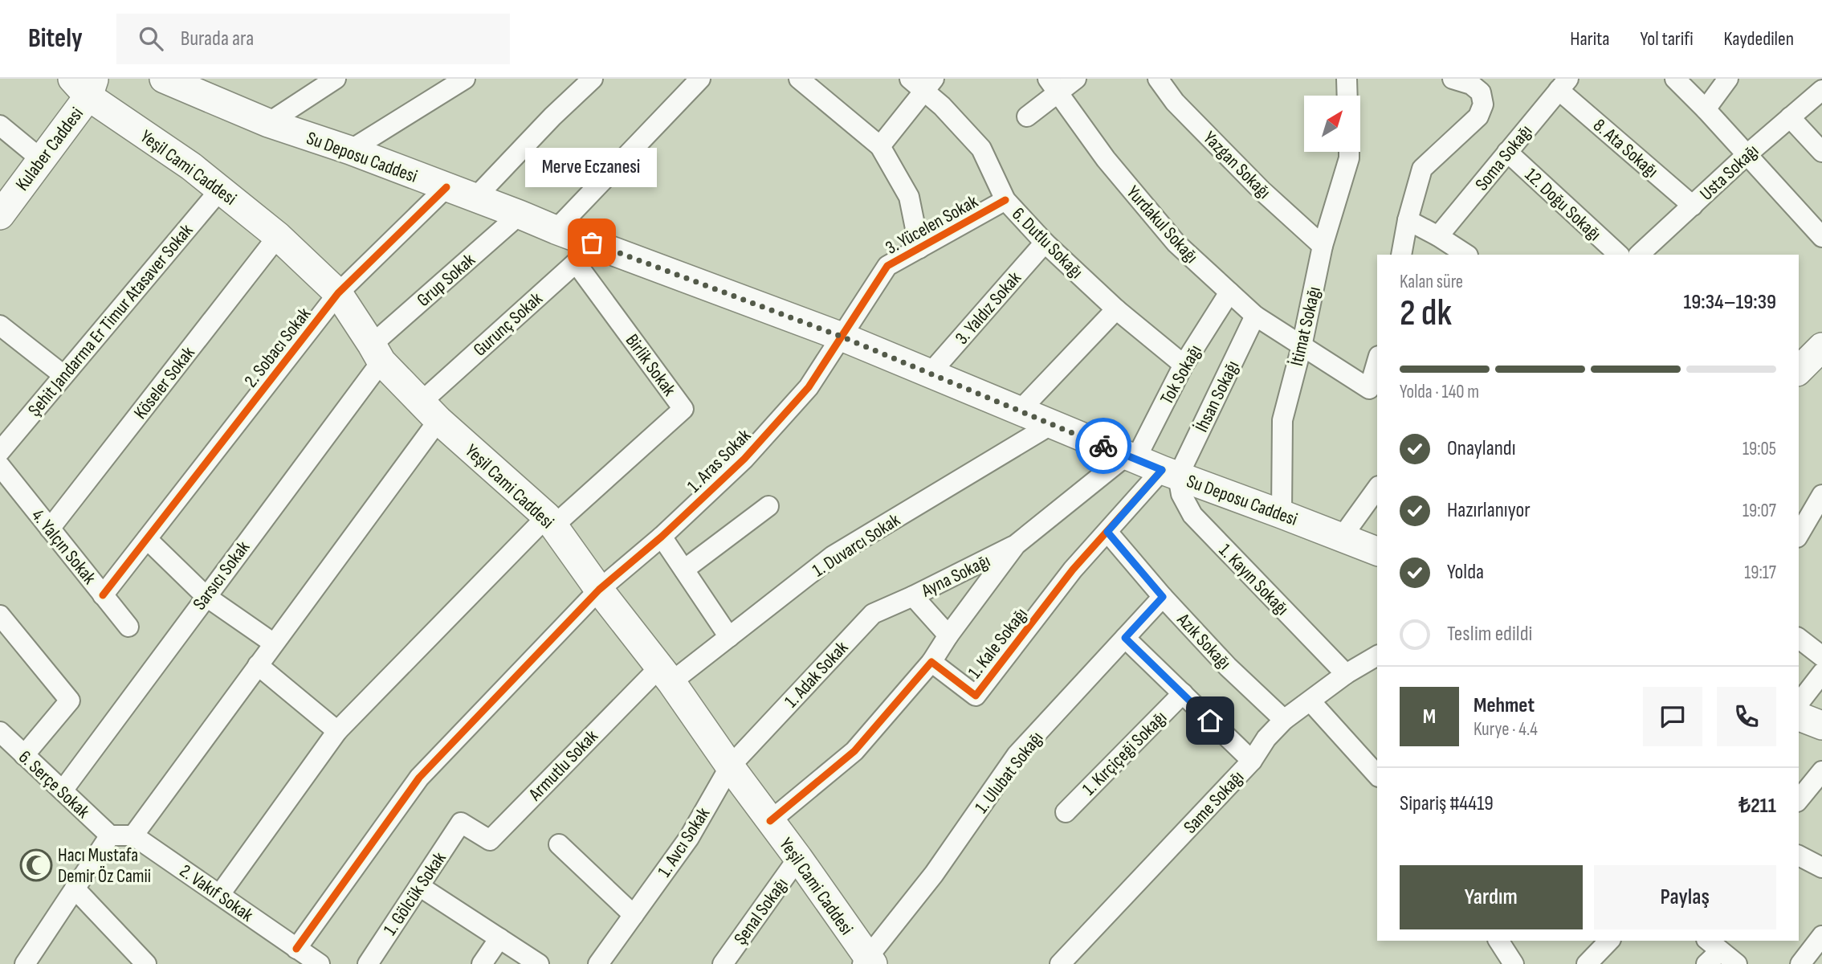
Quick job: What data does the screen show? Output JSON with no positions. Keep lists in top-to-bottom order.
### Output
{
  "streets": {
    "main road": ["Kulaber Caddesi", "Su Deposu Caddesi", "Yeşil Cami Caddesi"],
    "street": [
      "8. Ata Sokağı",
      "Soma Sokağı",
      "Yazgan Sokağı",
      "Usta Sokağı",
      "12. Doğu Sokağı",
      "3. Yücelen Sokak",
      "Yurdakul Sokağı",
      "6. Dutlu Sokağı",
      "Grup Sokak",
      "3. Yaldız Sokak",
      "Şehit Jandarma Er Timur Atasaver Sokak",
      "Gurunç Sokak",
      "İtimat Sokağı",
      "2. Sobacı Sokak",
      "Birlik Sokak",
      "Tok Sokağı",
      "Köseler Sokak",
      "İhsan Sokağı",
      "1. Aras Sokak",
      "1. Duvarcı Sokak",
      "4. Yalçın Sokak",
      "Sarsıcı Sokak",
      "Ayna Sokağı",
      "1. Kayın Sokağı",
      "Azık Sokağı",
      "1. Kale Sokağı",
      "1. Adak Sokak",
      "1. Kırçiçeği Sokağı",
      "Armutlu Sokak",
      "1. Ulubat Sokağı",
      "6. Serçe Sokak",
      "Same Sokağı",
      "1. Avcı Sokak",
      "2. Vakıf Sokak",
      "1. Gölcük Sokak",
      "Şenal Sokağı"
    ]
  },
  "crossings": [
    ["8. Ata Sokağı", "Soma Sokağı"],
    ["8. Ata Sokağı", "Usta Sokağı"],
    ["Kulaber Caddesi", "Yeşil Cami Caddesi"],
    ["Su Deposu Caddesi", "3. Yücelen Sokak"],
    ["Su Deposu Caddesi", "Grup Sokak"],
    ["Su Deposu Caddesi", "3. Yaldız Sokak"],
    ["Su Deposu Caddesi", "Gurunç Sokak"],
    ["Su Deposu Caddesi", "İtimat Sokağı"],
    ["Su Deposu Caddesi", "2. Sobacı Sokak"],
    ["Su Deposu Caddesi", "Birlik Sokak"],
    ["Su Deposu Caddesi", "Tok Sokağı"],
    ["Su Deposu Caddesi", "İhsan Sokağı"],
    ["Su Deposu Caddesi", "1. Aras Sokak"],
    ["Su Deposu Caddesi", "1. Duvarcı Sokak"],
    ["Su Deposu Caddesi", "Ayna Sokağı"],
    ["Su Deposu Caddesi", "1. Kayın Sokağı"],
    ["Su Deposu Caddesi", "1. Kale Sokağı"],
    ["Soma Sokağı", "12. Doğu Sokağı"],
    ["Yazgan Sokağı", "İtimat Sokağı"],
    ["Yeşil Cami Caddesi", "Grup Sokak"],
    ["Yeşil Cami Caddesi", "Şehit Jandarma Er Timur Atasaver Sokak"],
    ["Yeşil Cami Caddesi", "Gurunç Sokak"],
    ["Yeşil Cami Caddesi", "2. Sobacı Sokak"],
    ["Yeşil Cami Caddesi", "Birlik Sokak"],
    ["Yeşil Cami Caddesi", "Köseler Sokak"],
    ["Yeşil Cami Caddesi", "1. Aras Sokak"],
    ["Yeşil Cami Caddesi", "1. Duvarcı Sokak"],
    ["Yeşil Cami Caddesi", "Sarsıcı Sokak"],
    ["Yeşil Cami Caddesi", "1. Adak Sokak"],
    ["Yeşil Cami Caddesi", "Armutlu Sokak"],
    ["Yeşil Cami Caddesi", "1. Ulubat Sokağı"],
    ["Yeşil Cami Caddesi", "1. Avcı Sokak"],
    ["Yeşil Cami Caddesi", "Şenal Sokağı"],
    ["3. Yücelen Sokak", "6. Dutlu Sokağı"],
    ["3. Yücelen Sokak", "1. Aras Sokak"],
    ["Yurdakul Sokağı", "İtimat Sokağı"],
    ["Yurdakul Sokağı", "Tok Sokağı"],
    ["Yurdakul Sokağı", "İhsan Sokağı"],
    ["6. Dutlu Sokağı", "3. Yaldız Sokak"],
    ["6. Dutlu Sokağı", "Tok Sokağı"],
    ["Grup Sokak", "Sarsıcı Sokak"],
    ["Gurunç Sokak", "Birlik Sokak"],
    ["Gurunç Sokak", "2. Vakıf Sokak"],
    ["2. Sobacı Sokak", "4. Yalçın Sokak"],
    ["Tok Sokağı", "Ayna Sokağı"],
    ["Köseler Sokak", "4. Yalçın Sokak"],
    ["İhsan Sokağı", "1. Kayın Sokağı"],
    ["İhsan Sokağı", "1. Kale Sokağı"],
    ["1. Aras Sokak", "2. Vakıf Sokak"],
    ["1. Duvarcı Sokak", "Armutlu Sokak"],
    ["Sarsıcı Sokak", "6. Serçe Sokak"],
    ["Ayna Sokağı", "1. Kale Sokağı"],
    ["Ayna Sokağı", "1. Adak Sokak"],
    ["1. Kayın Sokağı", "1. Kale Sokağı"],
    ["1. Kayın Sokağı", "Same Sokağı"],
    ["Azık Sokağı", "1. Kale Sokağı"],
    ["Azık Sokağı", "1. Ulubat Sokağı"],
    ["Azık Sokağı", "Same Sokağı"],
    ["1. Adak Sokak", "1. Avcı Sokak"],
    ["Armutlu Sokak", "1. Gölcük Sokak"]
  ],
  "places": {
    "other": ["Merve Eczanesi"],
    "mosque": ["Hacı Mustafa Demir Öz Camii"]
  },
  "north": "top right",
  "page": {
    "header": "Bitely",
    "search": "Burada ara",
    "nav": ["Harita", "Yol tarifi", "Kaydedilen"],
    "bubble": "Merve Eczanesi",
    "heading": ["2 dk", "Kalan süre", "19:34–19:39"],
    "panel": [
      "Mehmet",
      "Kurye · 4.4",
      "Sipariş #4419",
      "₺211"
    ],
    "bar": "Yolda · 140 m",
    "list": [
      ["Onaylandı", "19:05"],
      ["Hazırlanıyor", "19:07"],
      ["Yolda", "19:17"],
      "Teslim edildi"
    ],
    "round": "M",
    "buttons": ["Yardım", "Paylaş"]
  }
}
